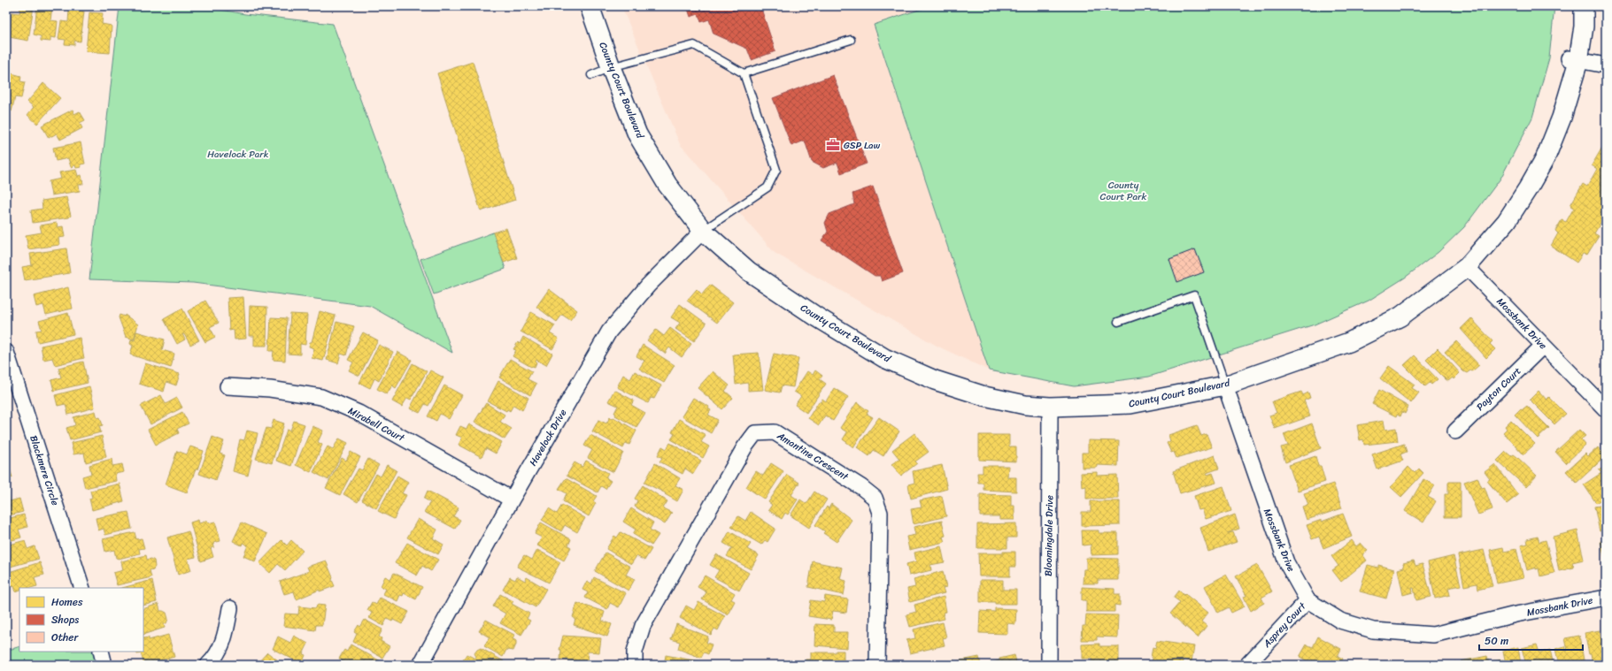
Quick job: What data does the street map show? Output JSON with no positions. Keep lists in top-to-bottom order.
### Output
{
  "streets": {
    "street": [
      "County Court Boulevard",
      "Mossbank Drive",
      "Payton Court",
      "Mirabell Court",
      "Havelock Drive",
      "Amantine Crescent",
      "Blackmere Circle",
      "Bloomingdale Drive",
      "Asprey Court"
    ]
  },
  "crossings": [
    ["County Court Boulevard", "Mossbank Drive"],
    ["County Court Boulevard", "Havelock Drive"],
    ["County Court Boulevard", "Bloomingdale Drive"],
    ["Mossbank Drive", "Payton Court"],
    ["Mossbank Drive", "Asprey Court"],
    ["Mirabell Court", "Havelock Drive"]
  ],
  "parks": ["Havelock Park", "County Court Park"],
  "places": {
    "office": ["GSP Law"]
  },
  "legend": ["Homes", "Shops", "Other"],
  "scale_bar": "50 m"
}
